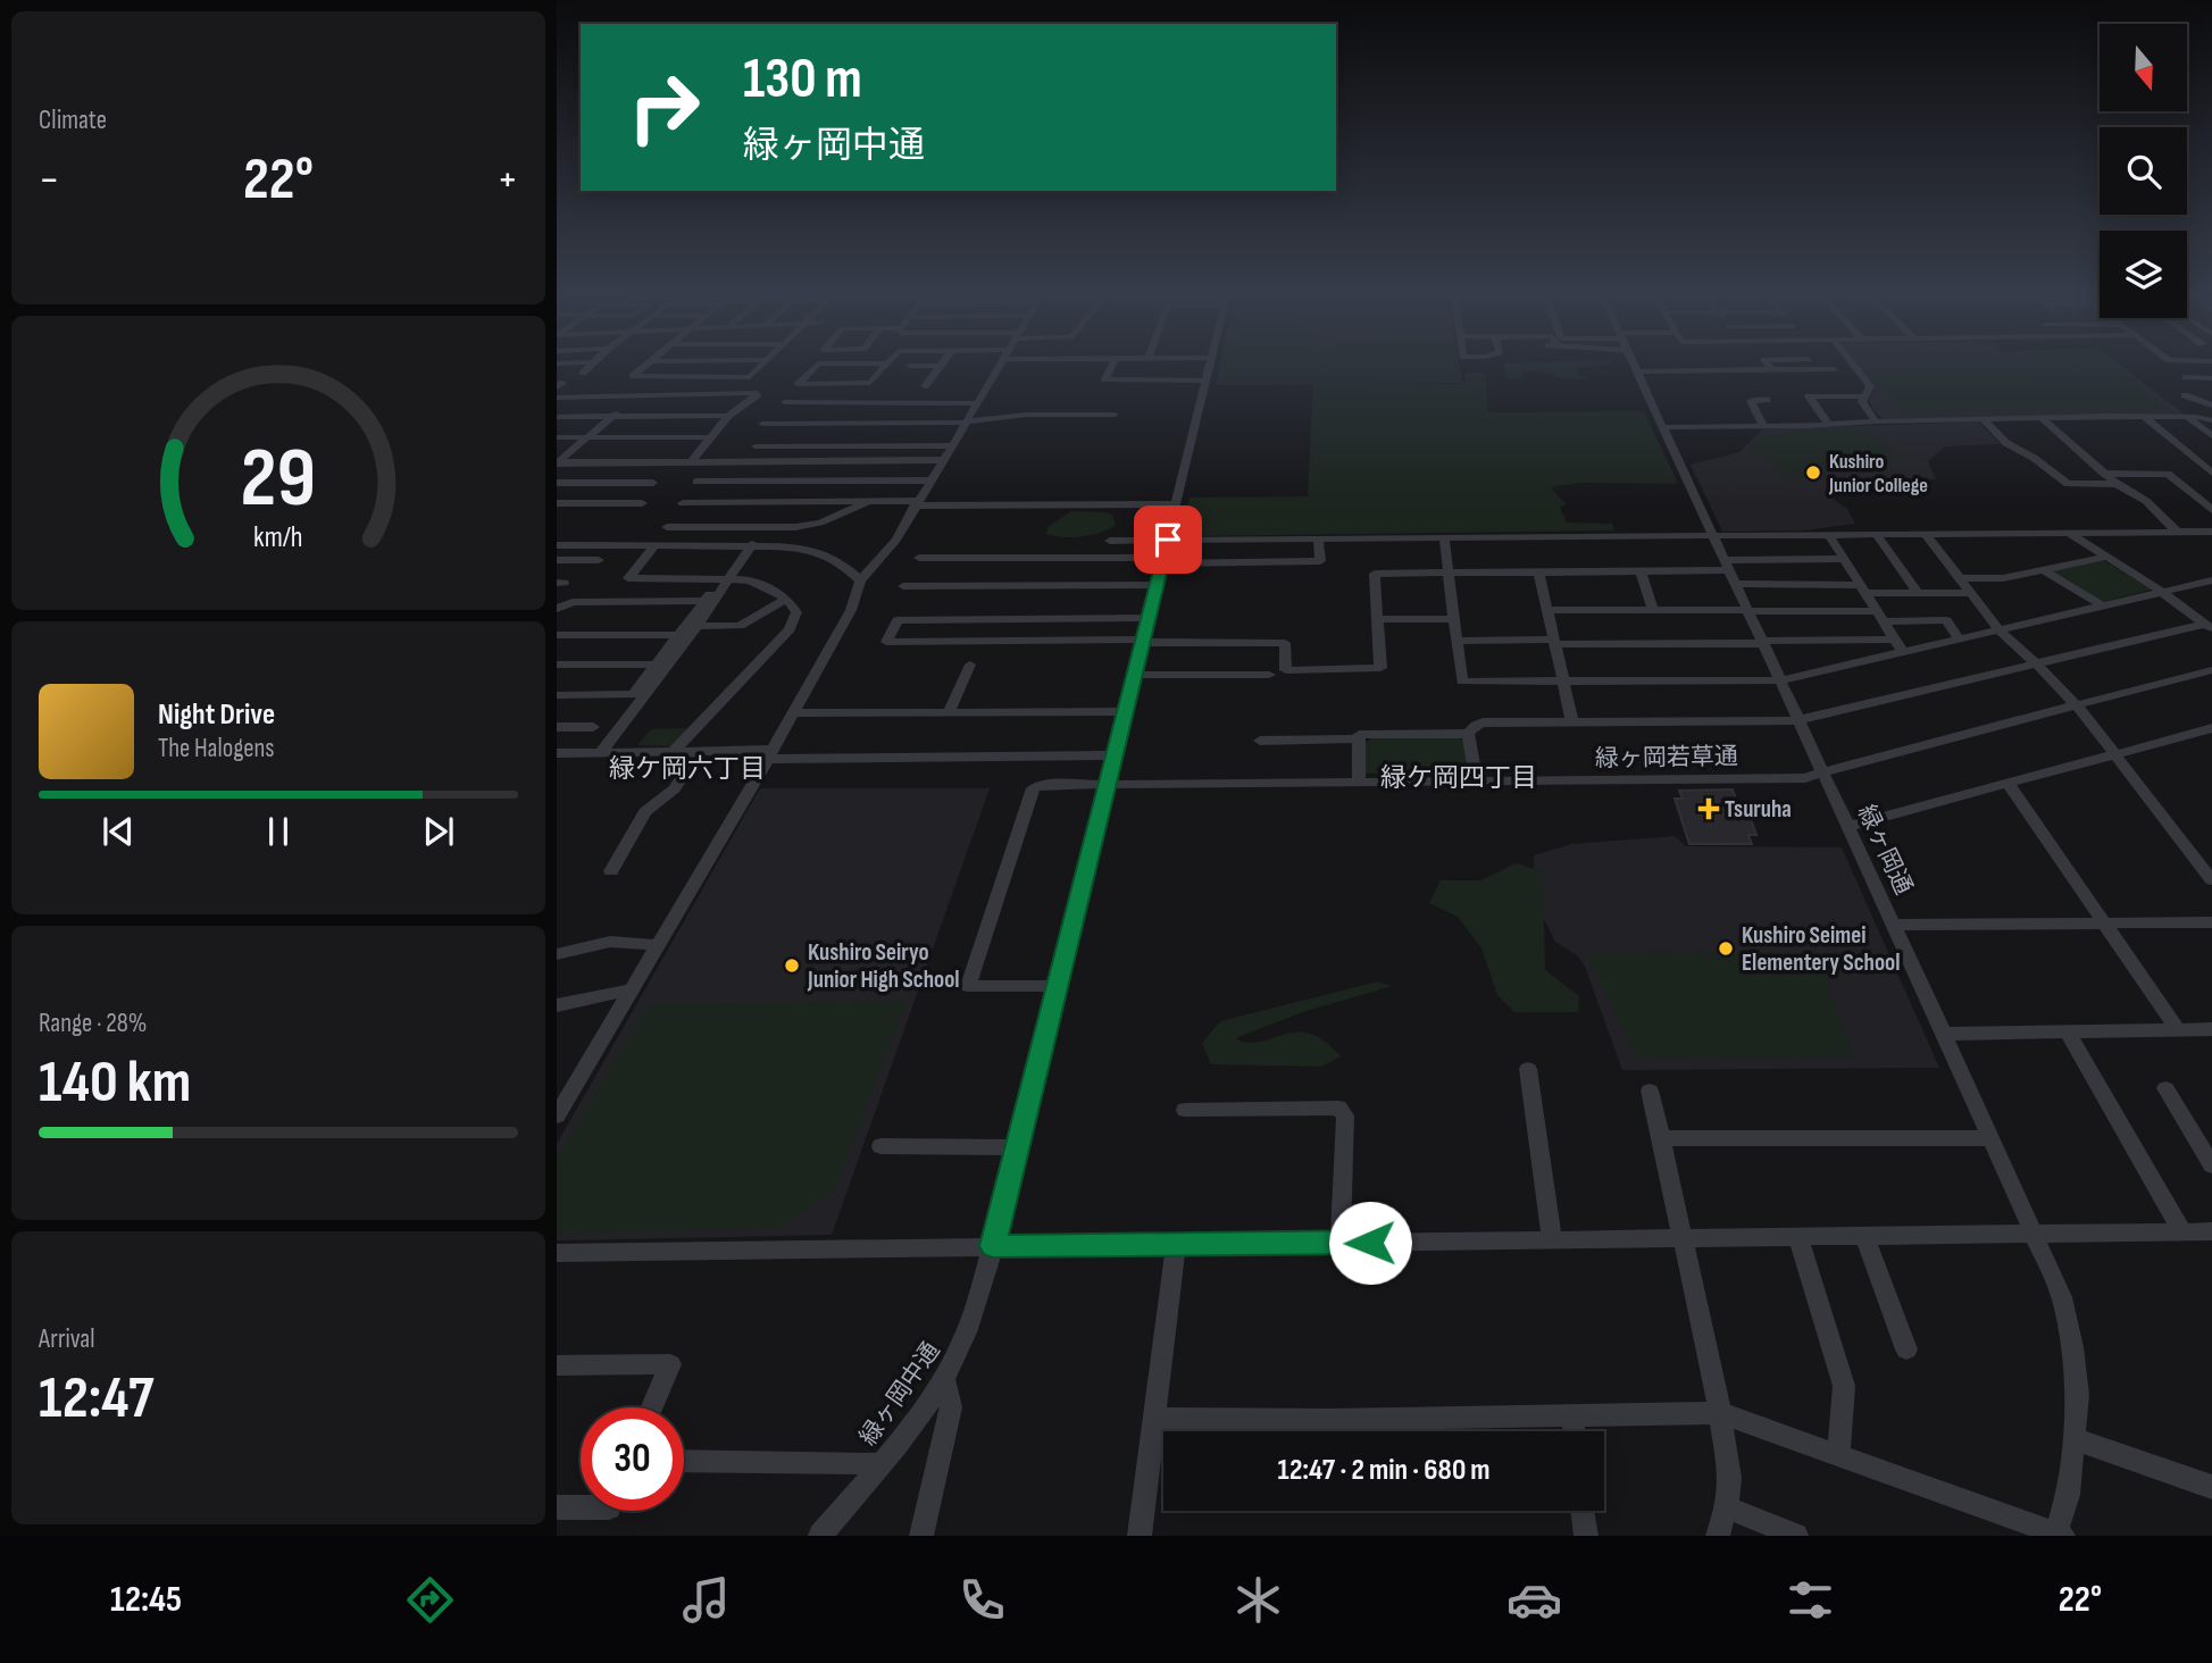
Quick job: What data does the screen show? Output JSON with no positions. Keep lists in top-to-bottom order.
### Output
{
  "streets": {
    "street": ["緑ヶ岡若草通", "緑ヶ岡通", "緑ヶ岡中通"]
  },
  "crossings": [
    ["緑ヶ岡若草通", "緑ヶ岡通"],
    ["緑ヶ岡若草通", "緑ヶ岡中通"]
  ],
  "districts": ["緑ケ岡六丁目", "緑ケ岡四丁目"],
  "places": {
    "other": ["Kushiro Junior College", "Kushiro Seimei Elementery School", "Kushiro Seiryo Junior High School"],
    "health": ["Tsuruha"]
  },
  "north": "bottom",
  "page": {
    "tile": [
      "Climate",
      ["Range · 28%", "140 km"],
      ["Arrival", "12:47"]
    ],
    "turn": ["130 m", "緑ヶ岡中通"],
    "heat": ["−", "22°", "+"],
    "song": ["Night Drive", "The Halogens"],
    "limit": "30",
    "trip": "12:47 · 2 min · 680 m",
    "tabs": ["12:45", "22°"],
    "gauge": ["29", "km/h"]
  }
}
